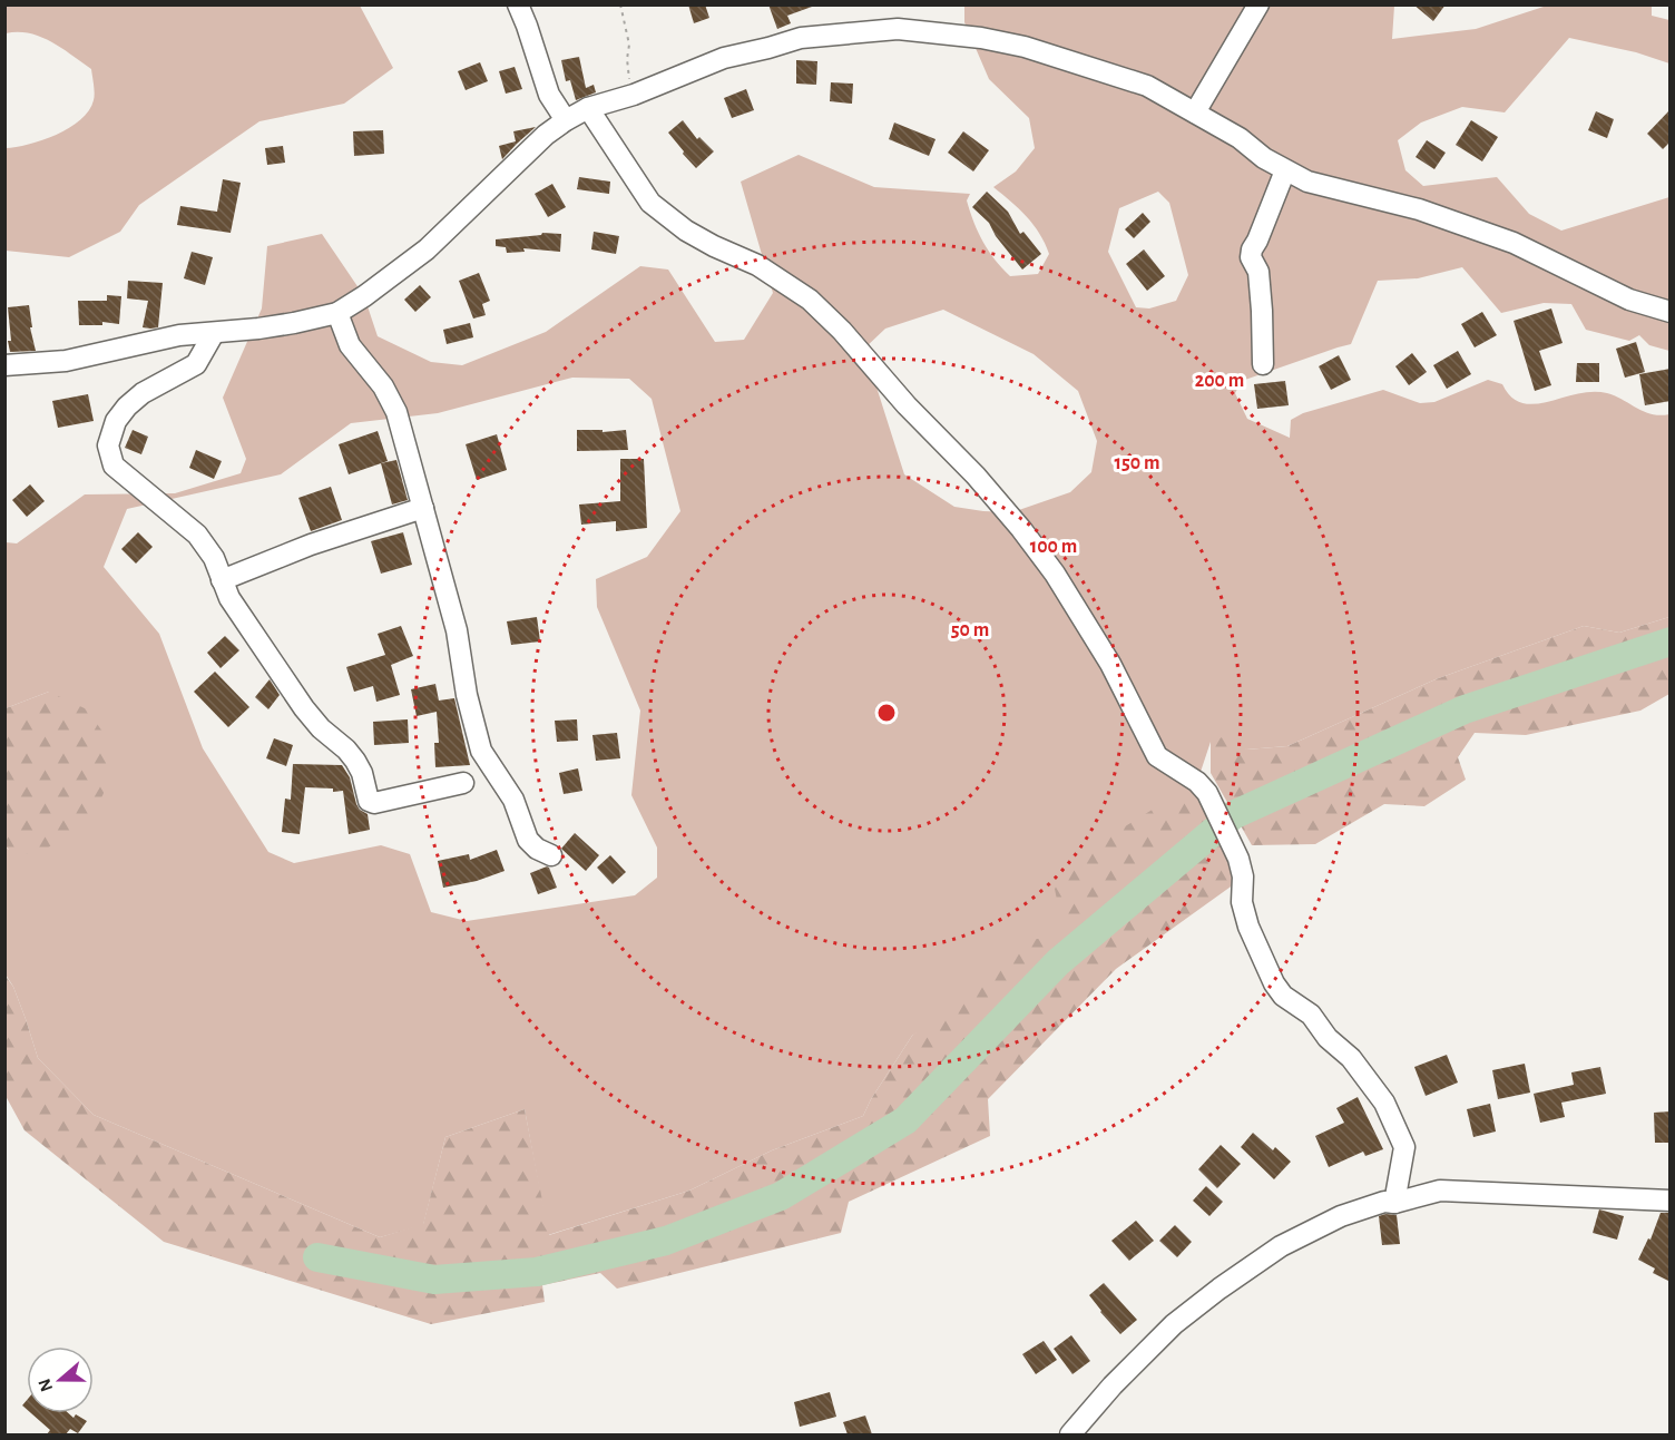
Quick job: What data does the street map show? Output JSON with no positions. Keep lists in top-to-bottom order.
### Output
{
  "north": "left",
  "rings": [
    "200 m",
    "150 m",
    "100 m",
    "50 m"
  ]
}
